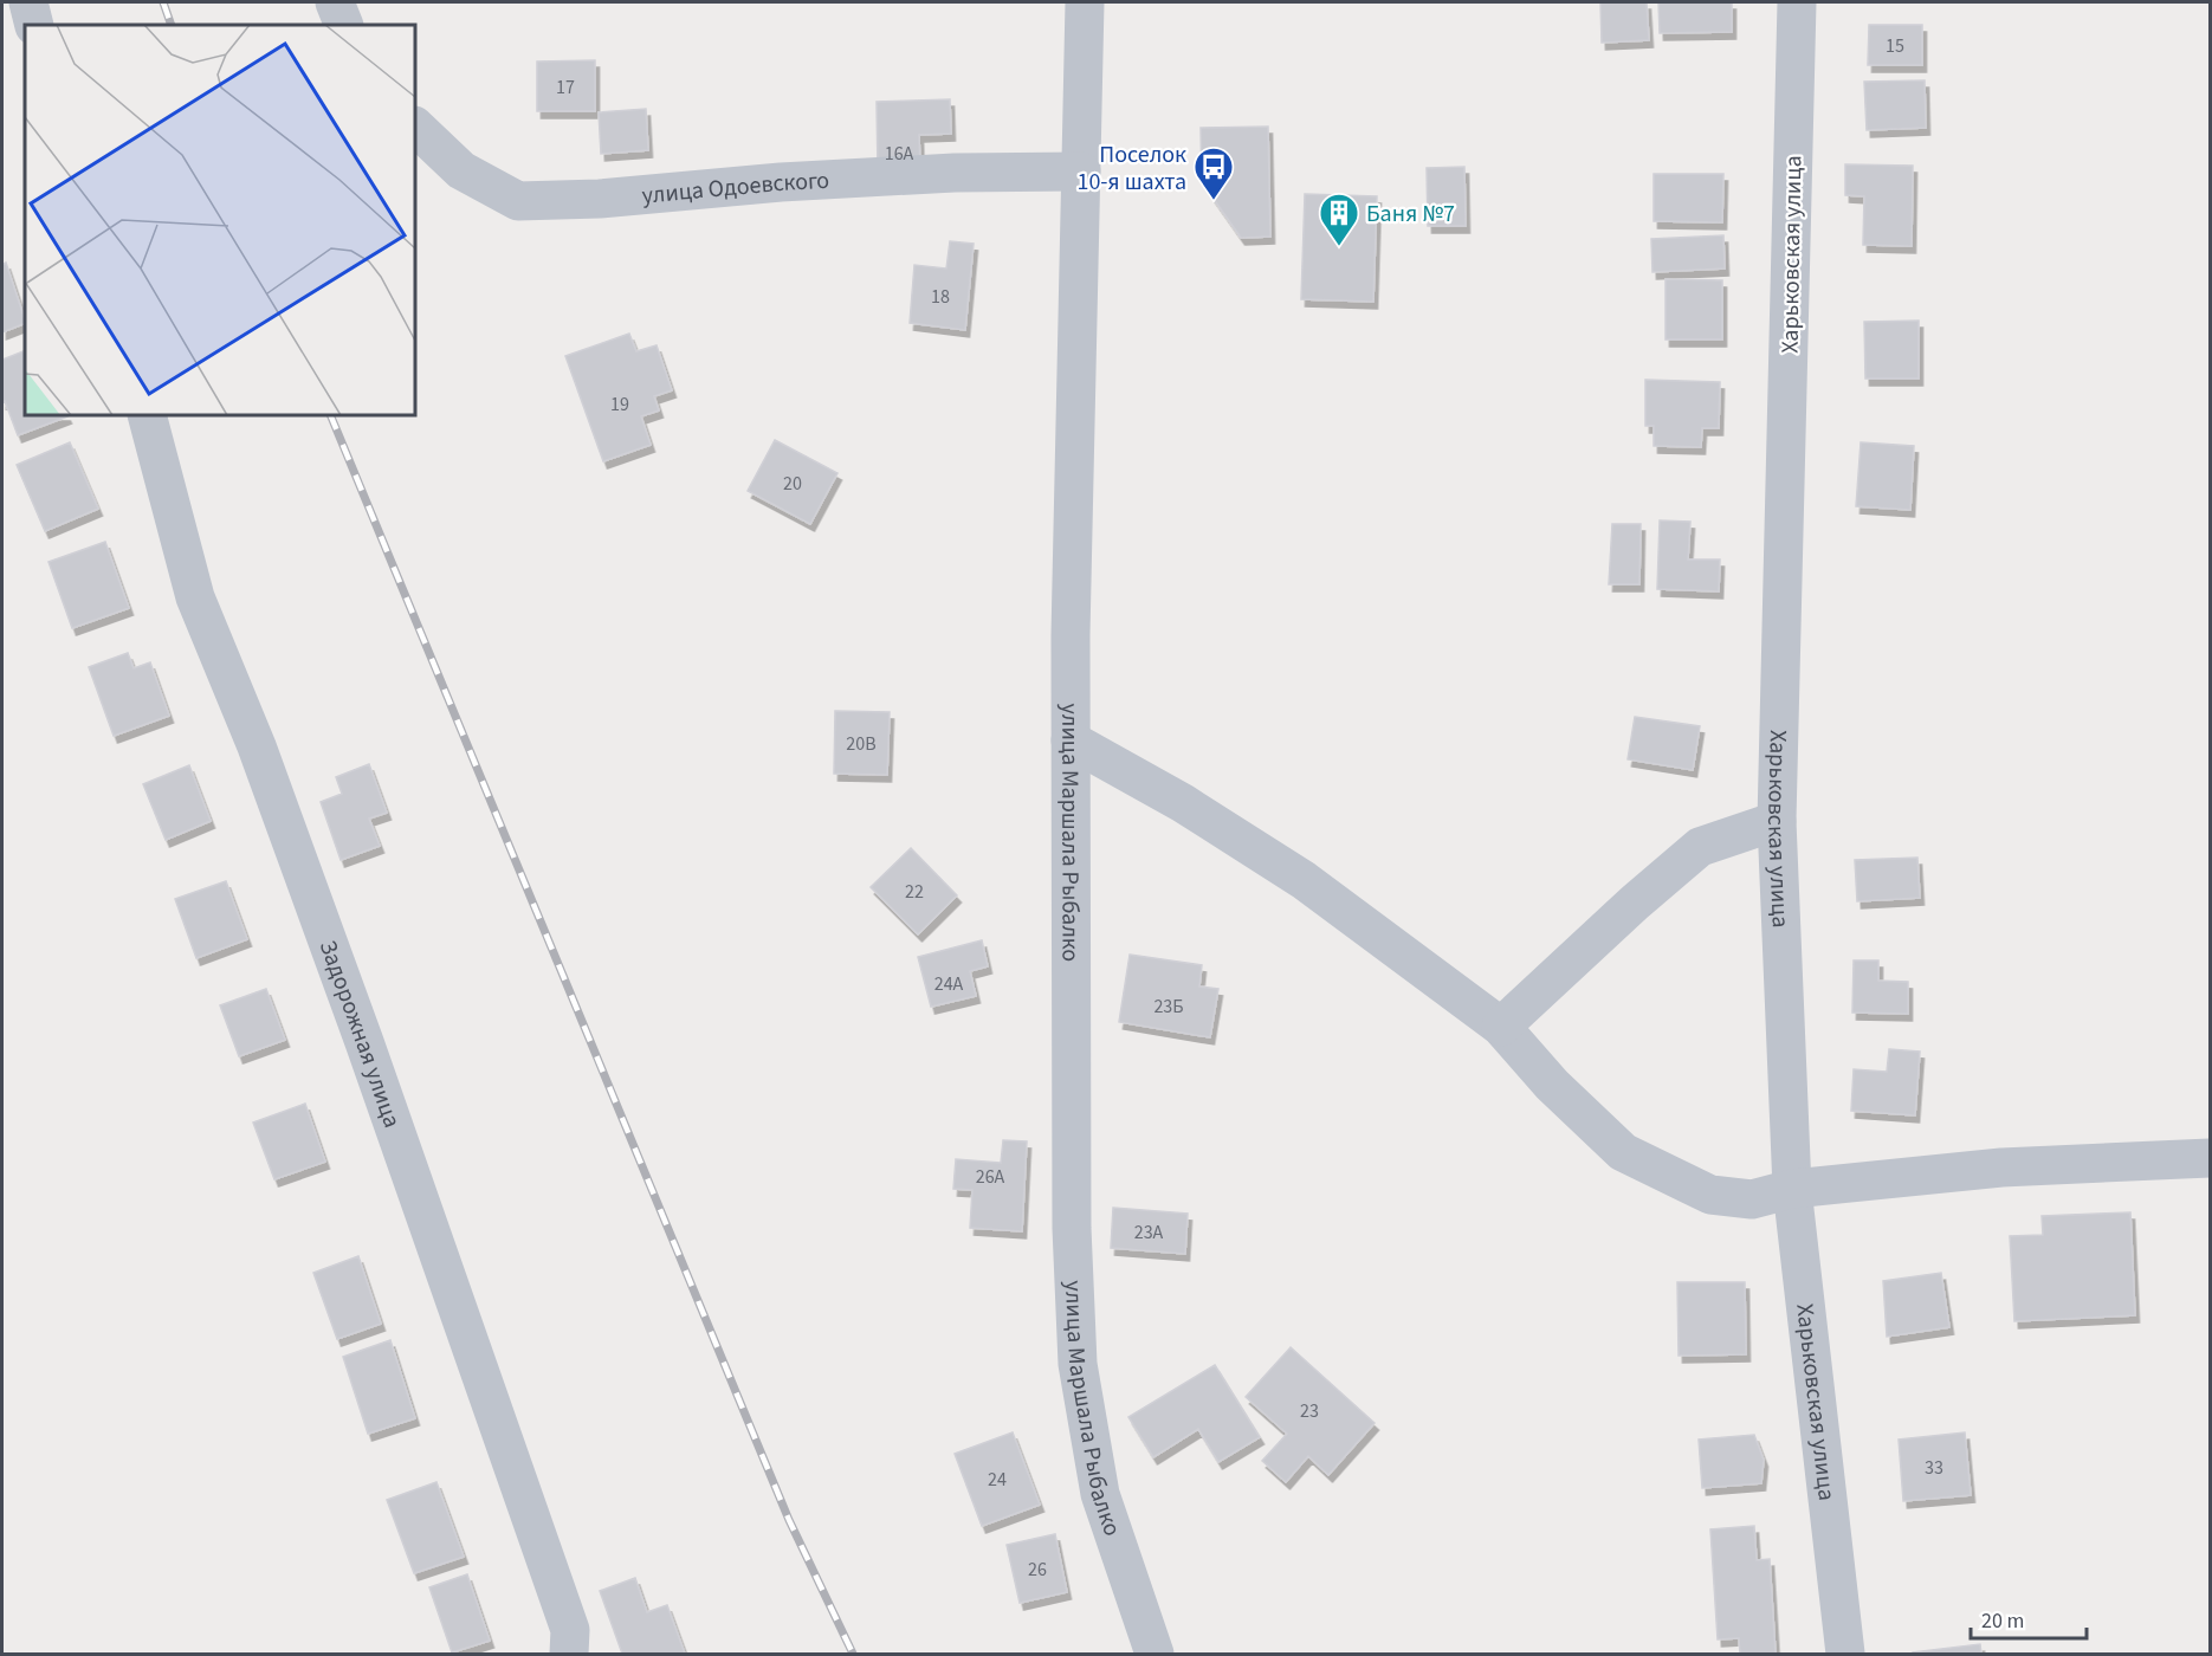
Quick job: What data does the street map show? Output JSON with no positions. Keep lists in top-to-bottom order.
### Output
{
  "streets": {
    "street": [
      "улица Одоевского",
      "Харьковская улица",
      "улица Маршала Рыбалко",
      "Задорожная улица"
    ]
  },
  "crossings": [
    ["улица Одоевского", "улица Маршала Рыбалко"]
  ],
  "places": {
    "bus stop": ["Поселок 10-я шахта"],
    "building": ["Баня №7"]
  },
  "house_numbers": [
    "15",
    "17",
    "16А",
    "18",
    "19",
    "20",
    "20В",
    "22",
    "24А",
    "23Б",
    "26А",
    "23А",
    "23",
    "33",
    "24",
    "26"
  ],
  "scale_bar": "20 m"
}
